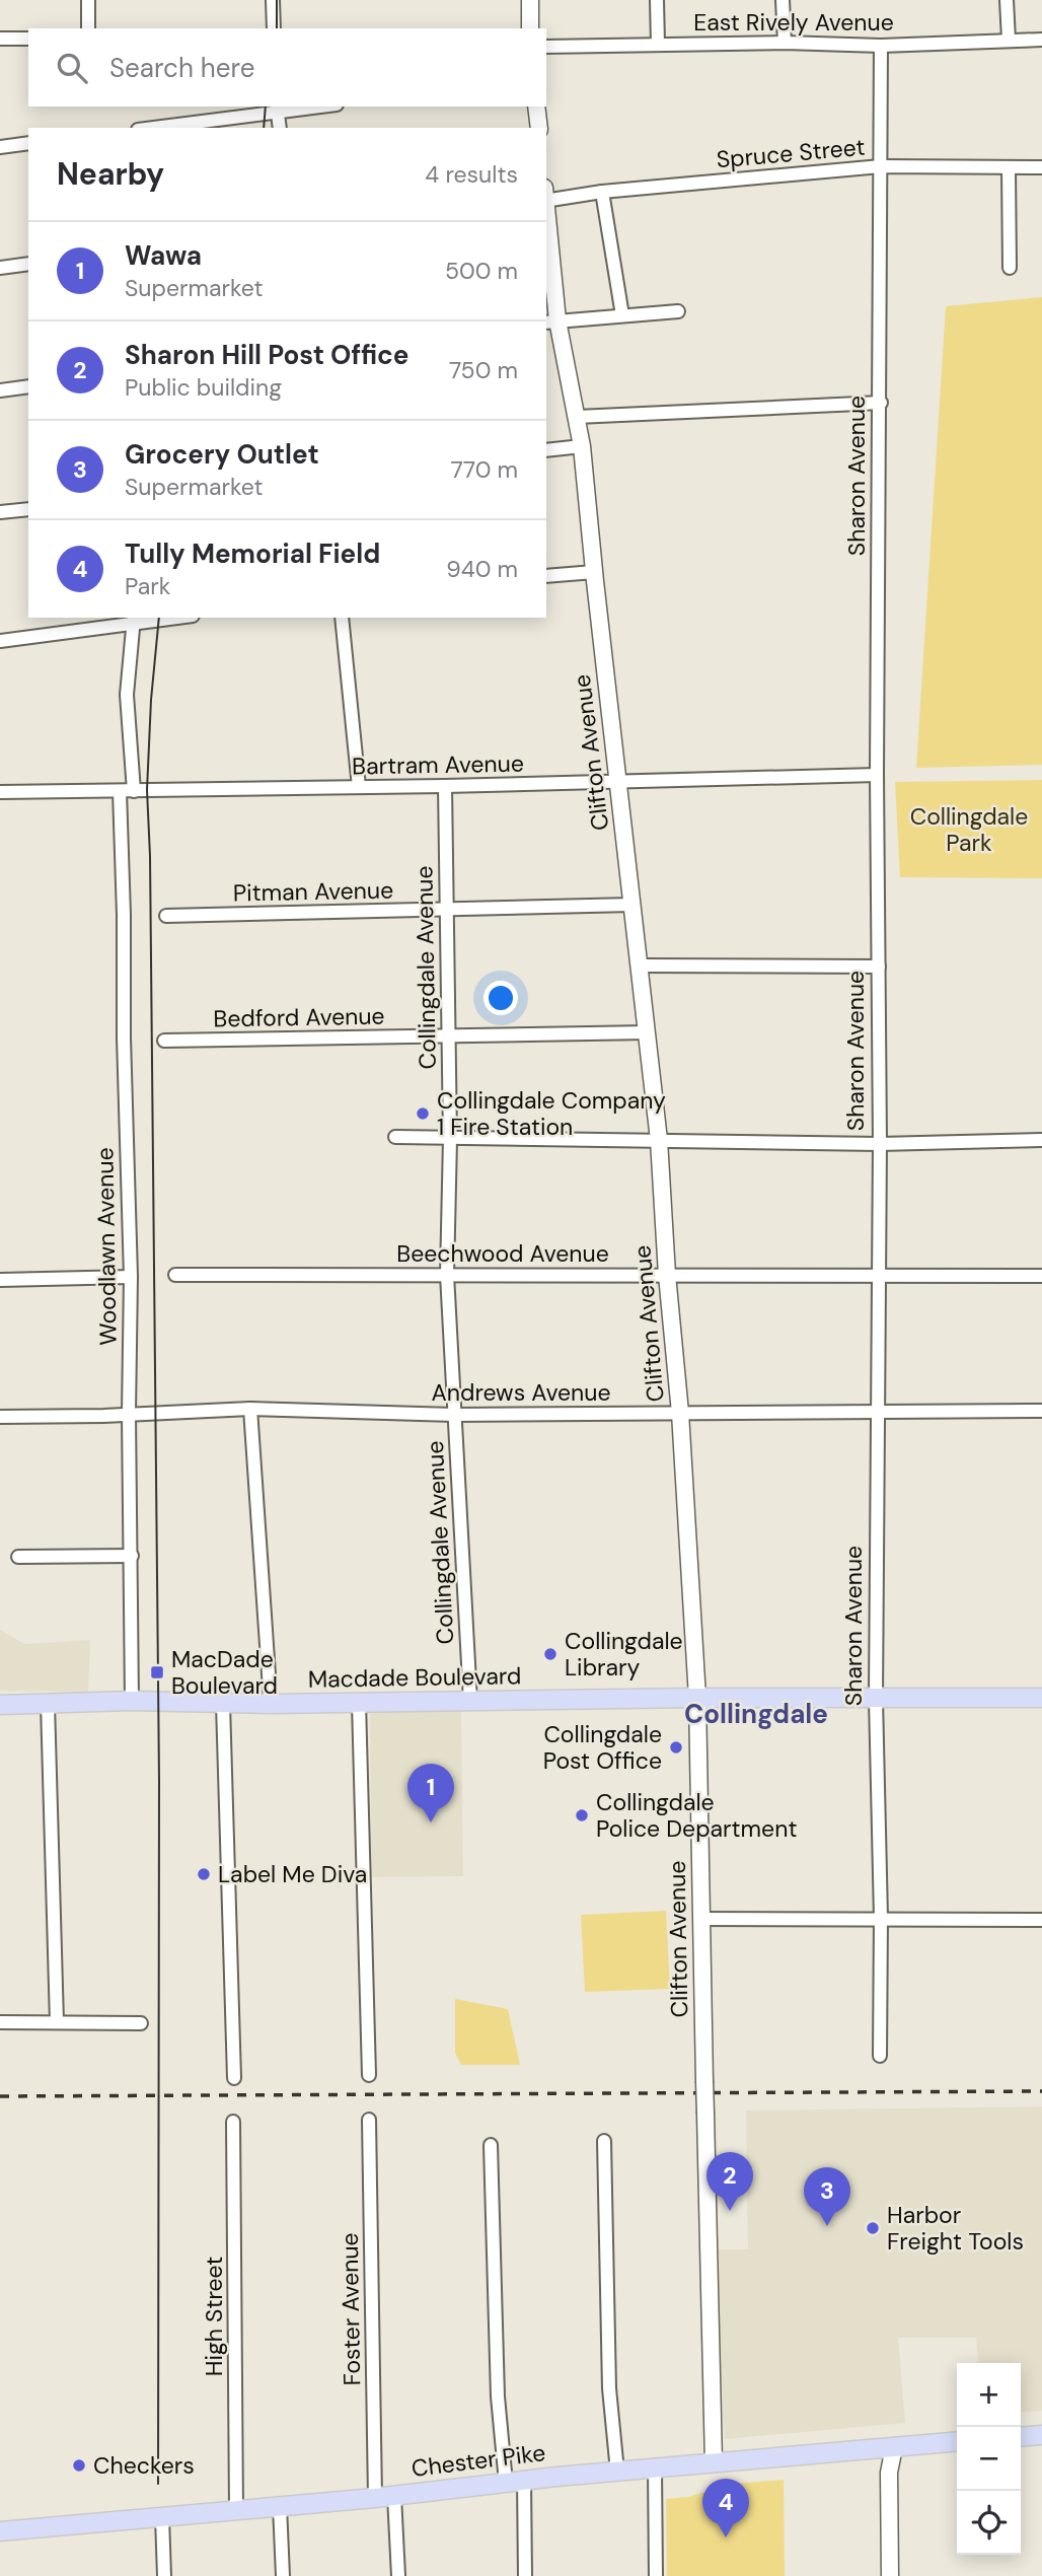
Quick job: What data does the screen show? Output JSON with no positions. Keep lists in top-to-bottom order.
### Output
{
  "streets": {
    "main road": ["Macdade Boulevard", "Chester Pike"],
    "street": [
      "East Rively Avenue",
      "Spruce Street",
      "Sharon Avenue",
      "Clifton Avenue",
      "Bartram Avenue",
      "Pitman Avenue",
      "Collingdale Avenue",
      "Bedford Avenue",
      "Woodlawn Avenue",
      "Beechwood Avenue",
      "Andrews Avenue",
      "Foster Avenue",
      "High Street"
    ]
  },
  "crossings": [
    ["East Rively Avenue", "Sharon Avenue"],
    ["Spruce Street", "Sharon Avenue"],
    ["Sharon Avenue", "Bartram Avenue"],
    ["Sharon Avenue", "Beechwood Avenue"],
    ["Sharon Avenue", "Andrews Avenue"],
    ["Sharon Avenue", "Macdade Boulevard"],
    ["Clifton Avenue", "Bartram Avenue"],
    ["Clifton Avenue", "Pitman Avenue"],
    ["Clifton Avenue", "Bedford Avenue"],
    ["Clifton Avenue", "Beechwood Avenue"],
    ["Clifton Avenue", "Andrews Avenue"],
    ["Clifton Avenue", "Macdade Boulevard"],
    ["Clifton Avenue", "Chester Pike"],
    ["Bartram Avenue", "Collingdale Avenue"],
    ["Bartram Avenue", "Woodlawn Avenue"],
    ["Pitman Avenue", "Collingdale Avenue"],
    ["Collingdale Avenue", "Bedford Avenue"],
    ["Collingdale Avenue", "Beechwood Avenue"],
    ["Collingdale Avenue", "Andrews Avenue"],
    ["Collingdale Avenue", "Macdade Boulevard"],
    ["Woodlawn Avenue", "Andrews Avenue"],
    ["Woodlawn Avenue", "Macdade Boulevard"],
    ["Foster Avenue", "Chester Pike"],
    ["High Street", "Chester Pike"]
  ],
  "districts": ["Collingdale"],
  "parks": ["Collingdale Park"],
  "places": {
    "other": [
      "Collingdale Company 1 Fire Station",
      "Collingdale Library",
      "Collingdale Post Office",
      "Collingdale Police Department",
      "Label Me Diva",
      "Harbor Freight Tools",
      "Checkers"
    ],
    "transit": ["MacDade Boulevard"]
  },
  "page": {
    "search": "Search here",
    "heading": ["Nearby", "4 results"],
    "list": [
      {
        "mark": "1",
        "name": "Wawa",
        "note": "Supermarket",
        "value": "500 m"
      },
      {
        "mark": "2",
        "name": "Sharon Hill Post Office",
        "note": "Public building",
        "value": "750 m"
      },
      {
        "mark": "3",
        "name": "Grocery Outlet",
        "note": "Supermarket",
        "value": "770 m"
      },
      {
        "mark": "4",
        "name": "Tully Memorial Field",
        "note": "Park",
        "value": "940 m"
      }
    ],
    "pins": [
      "1",
      "2",
      "3",
      "4"
    ],
    "map_buttons": ["+", "−"]
  }
}
